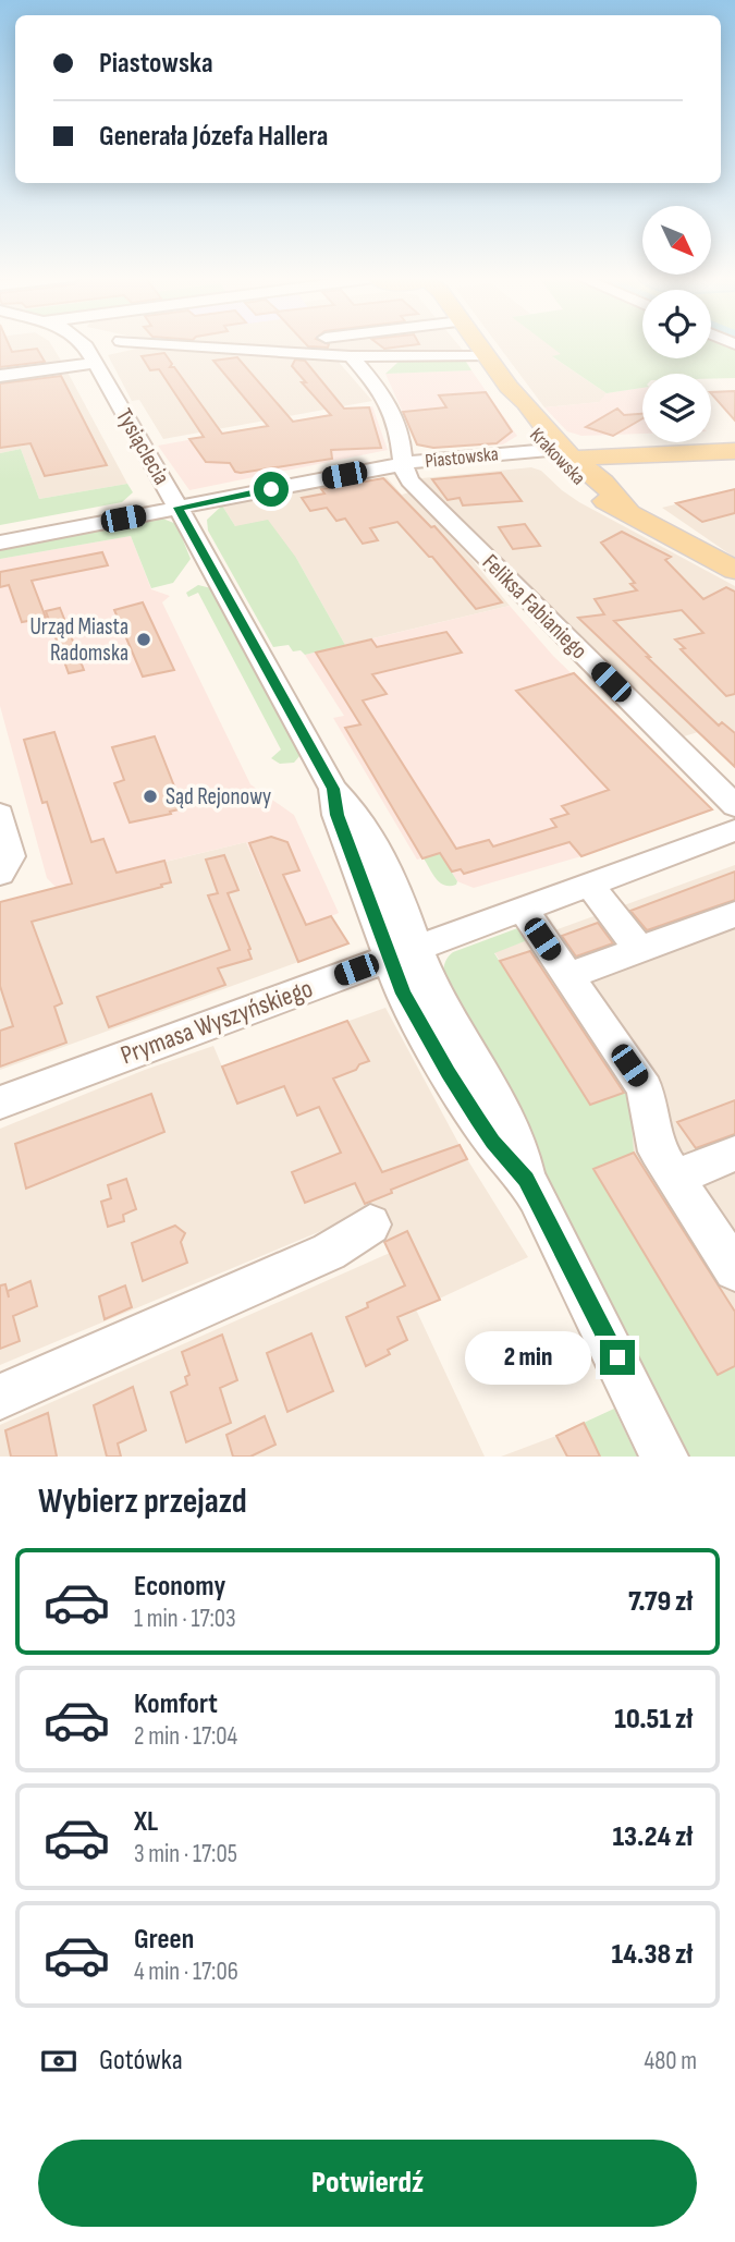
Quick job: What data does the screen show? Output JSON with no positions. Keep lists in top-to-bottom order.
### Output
{
  "streets": {
    "main road": ["Krakowska"],
    "street": [
      "Tysiąclecia",
      "Piastowska",
      "Feliksa Fabianiego",
      "Prymasa Wyszyńskiego"
    ]
  },
  "crossings": [
    ["Tysiąclecia", "Piastowska"],
    ["Tysiąclecia", "Prymasa Wyszyńskiego"],
    ["Krakowska", "Piastowska"],
    ["Piastowska", "Feliksa Fabianiego"]
  ],
  "places": ["Urząd Miasta Radomska", "Sąd Rejonowy"],
  "north": "bottom right",
  "page": {
    "banner": ["Piastowska", "Generała Józefa Hallera"],
    "bubble": "2 min",
    "heading": "Wybierz przejazd",
    "list": [
      {
        "name": "Economy",
        "note": "1 min · 17:03",
        "value": "7.79 zł"
      },
      {
        "name": "Komfort",
        "note": "2 min · 17:04",
        "value": "10.51 zł"
      },
      {
        "name": "XL",
        "note": "3 min · 17:05",
        "value": "13.24 zł"
      },
      {
        "name": "Green",
        "note": "4 min · 17:06",
        "value": "14.38 zł"
      }
    ],
    "pay": ["Gotówka", "480 m"],
    "buttons": "Potwierdź"
  }
}
